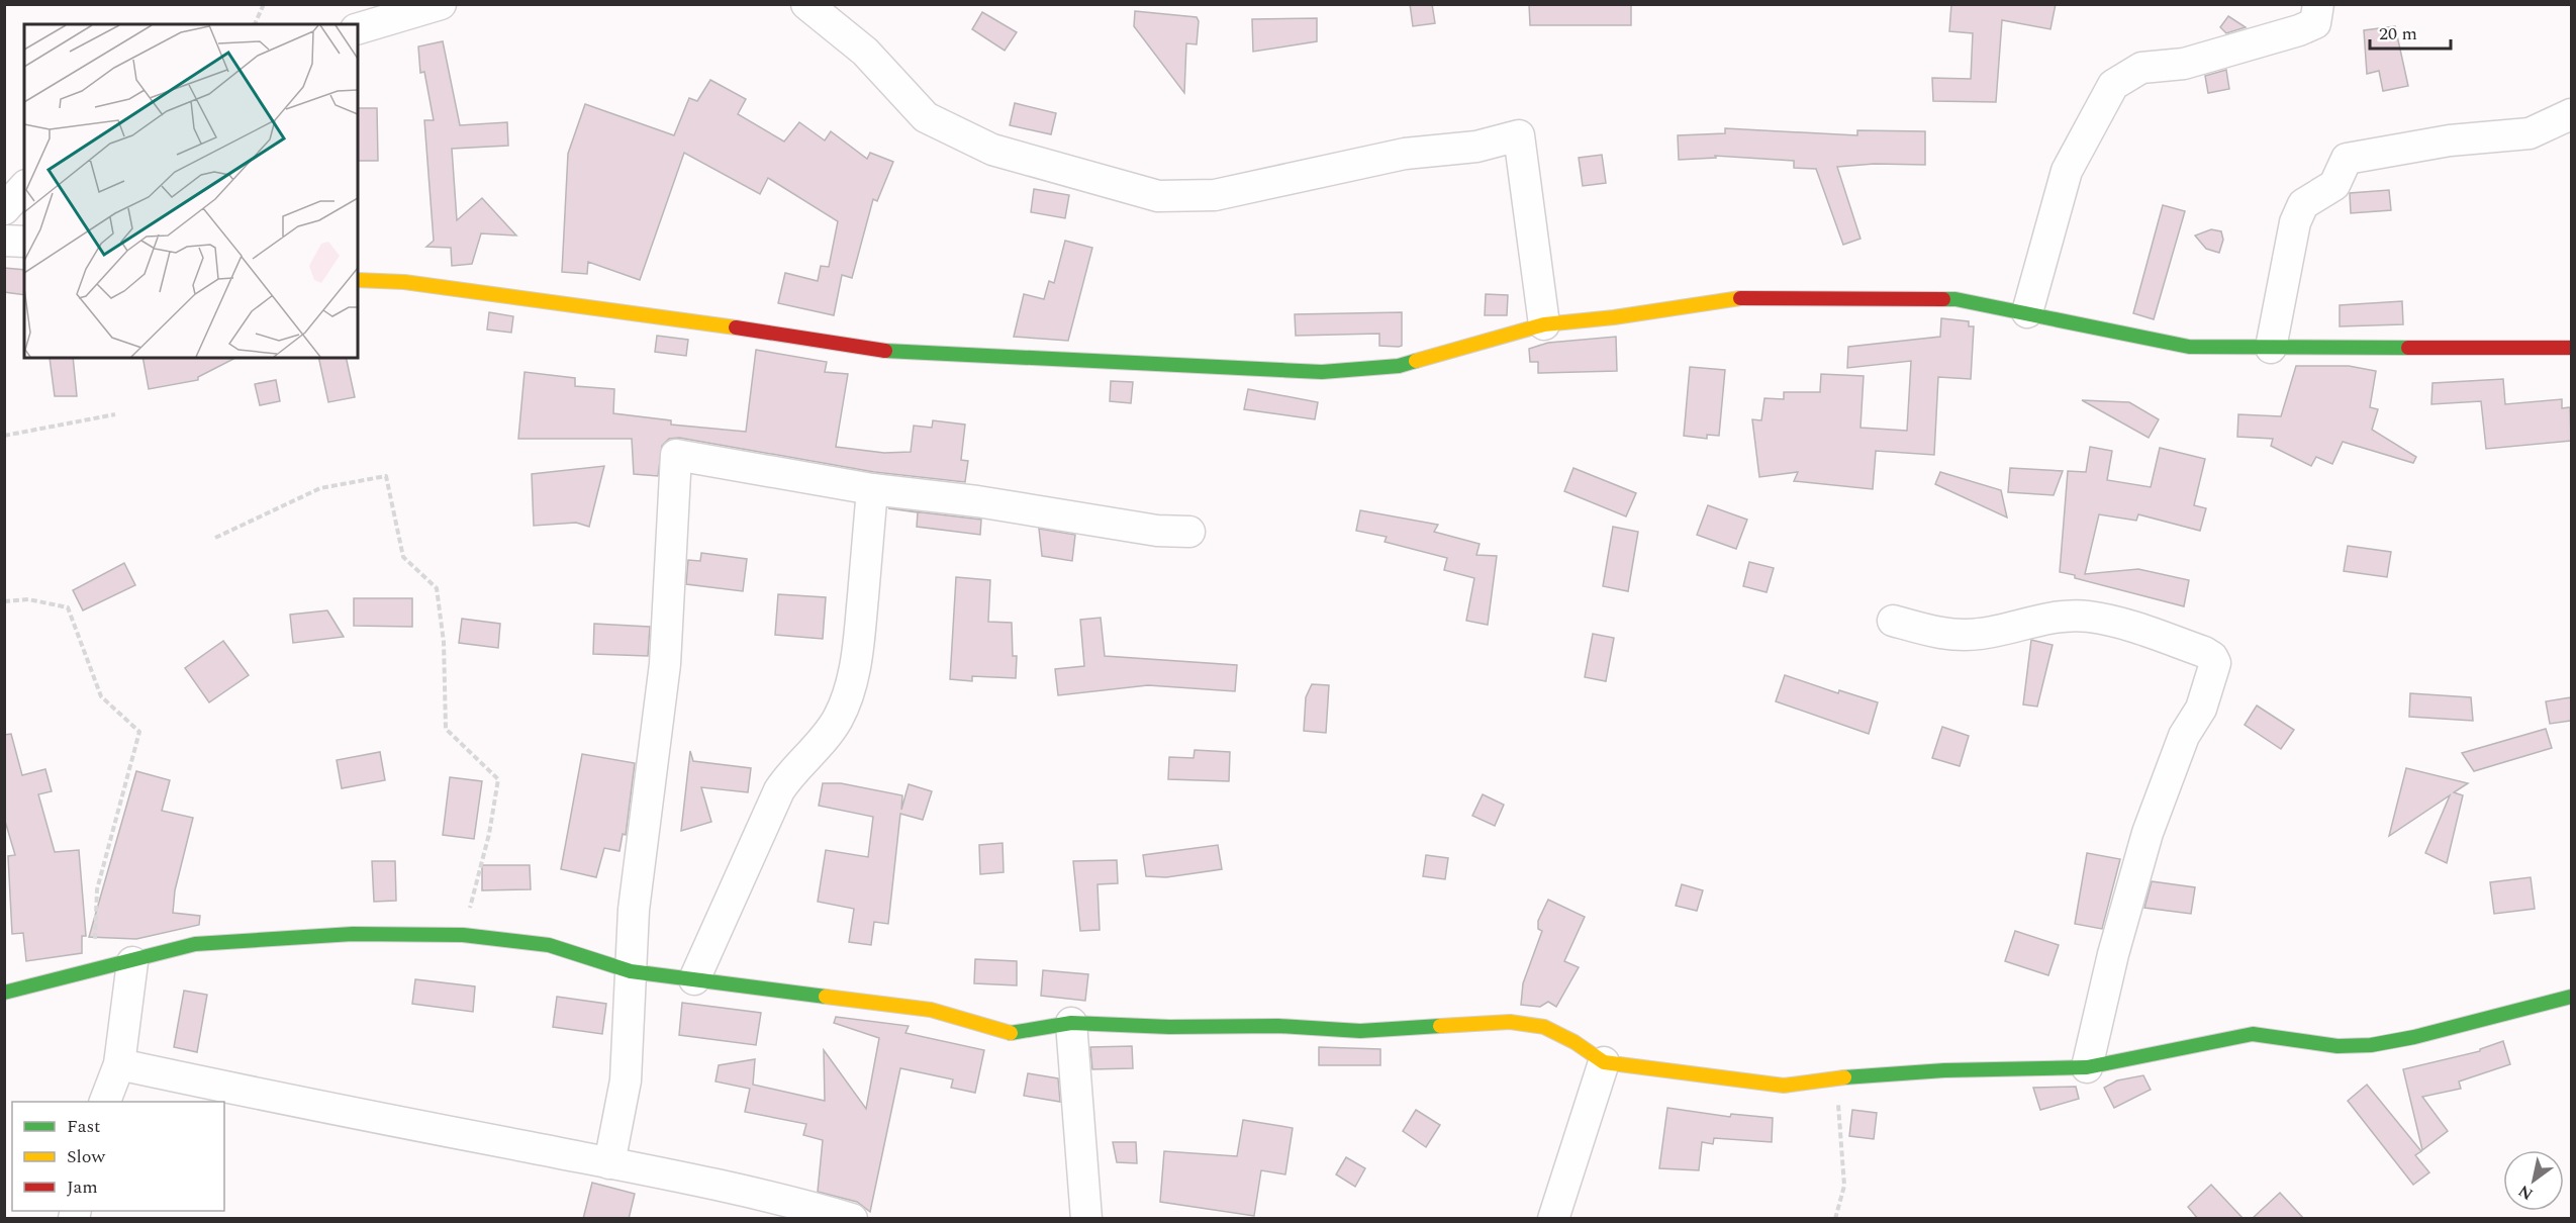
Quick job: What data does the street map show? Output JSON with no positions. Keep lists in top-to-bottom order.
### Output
{
  "legend": ["Fast", "Slow", "Jam"],
  "scale_bar": "20 m",
  "north": "bottom left"
}
